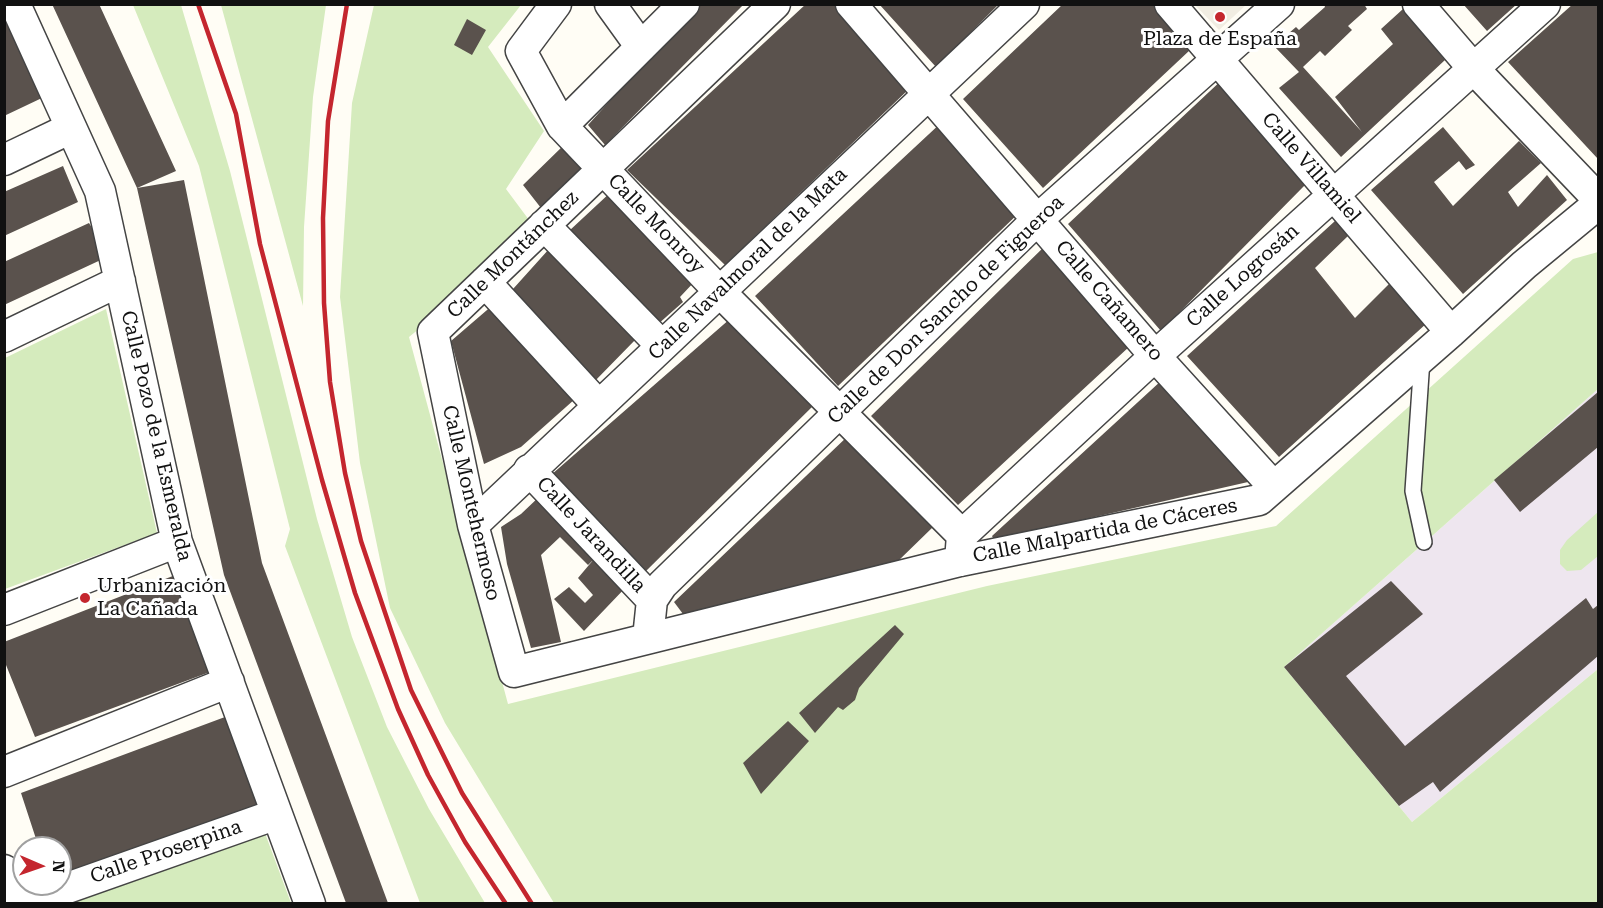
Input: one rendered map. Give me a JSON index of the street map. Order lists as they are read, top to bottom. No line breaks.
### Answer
{"streets":{"street":["Calle Villamiel","Calle Monroy","Calle Montánchez","Calle Navalmoral de la Mata","Calle Logrosán","Calle Cañamero","Calle de Don Sancho de Figueroa","Calle Pozo de la Esmeralda","Calle Montehermoso","Calle Malpartida de Cáceres","Calle Jarandilla","Calle Proserpina"]},"crossings":[["Calle Villamiel","Calle Logrosán"],["Calle Villamiel","Calle de Don Sancho de Figueroa"],["Calle Villamiel","Calle Malpartida de Cáceres"],["Calle Monroy","Calle Montánchez"],["Calle Monroy","Calle Navalmoral de la Mata"],["Calle Monroy","Calle Logrosán"],["Calle Monroy","Calle de Don Sancho de Figueroa"],["Calle Monroy","Calle Malpartida de Cáceres"],["Calle Montánchez","Calle Montehermoso"],["Calle Navalmoral de la Mata","Calle Cañamero"],["Calle Navalmoral de la Mata","Calle Montehermoso"],["Calle Navalmoral de la Mata","Calle Jarandilla"],["Calle Logrosán","Calle Cañamero"],["Calle Logrosán","Calle Malpartida de Cáceres"],["Calle Cañamero","Calle de Don Sancho de Figueroa"],["Calle Cañamero","Calle Malpartida de Cáceres"],["Calle de Don Sancho de Figueroa","Calle Jarandilla"],["Calle Pozo de la Esmeralda","Calle Proserpina"],["Calle Montehermoso","Calle Malpartida de Cáceres"]],"places":["Plaza de España","Urbanización La Cañada"],"north":"right"}
